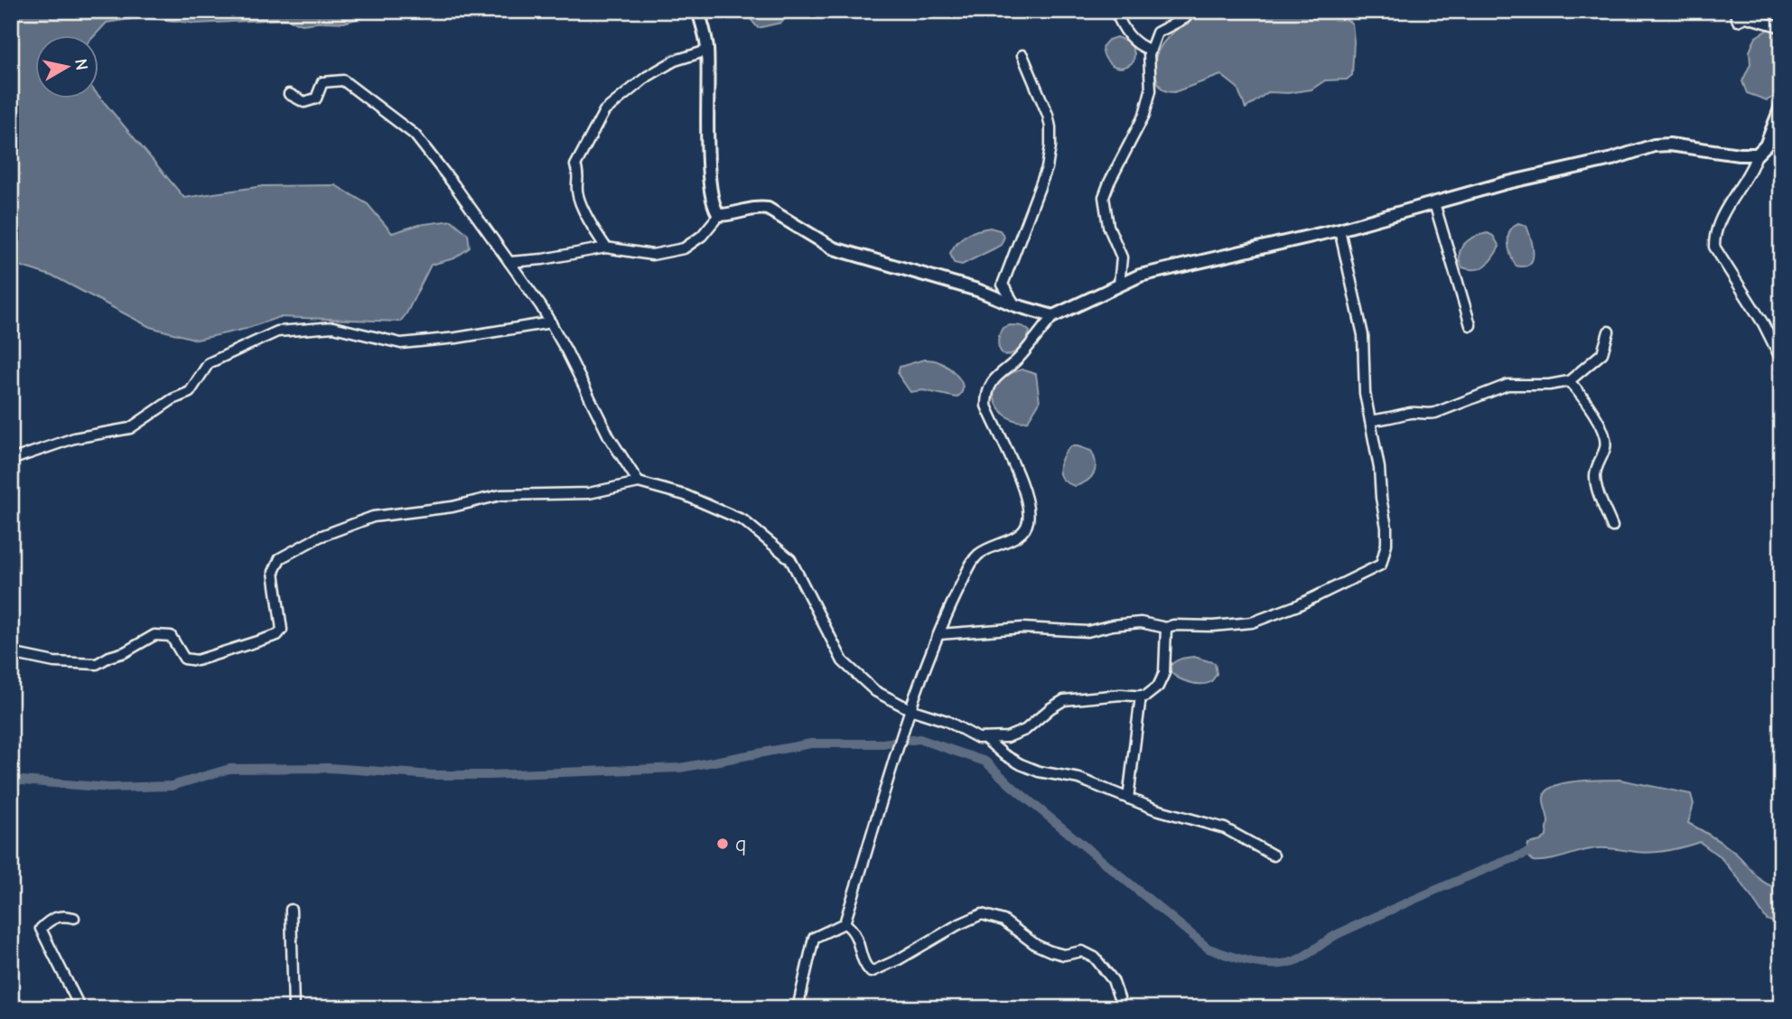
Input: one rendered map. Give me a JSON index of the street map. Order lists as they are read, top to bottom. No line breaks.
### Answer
{"places":["q"],"north":"right"}
